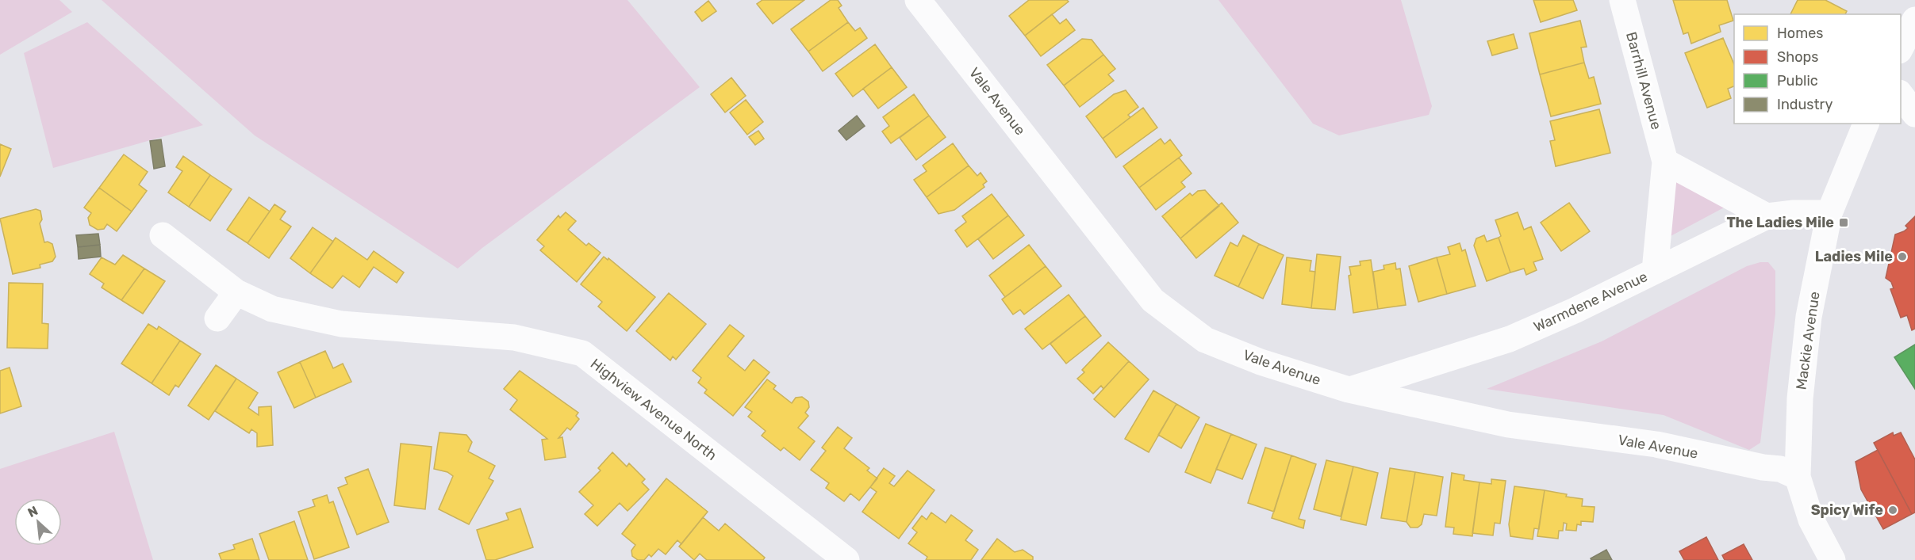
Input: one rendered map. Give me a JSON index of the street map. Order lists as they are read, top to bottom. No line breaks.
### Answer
{"streets":{"street":["Barrhill Avenue","Vale Avenue","Warmdene Avenue","Mackie Avenue","Highview Avenue North"]},"crossings":[["Barrhill Avenue","Warmdene Avenue"],["Vale Avenue","Warmdene Avenue"],["Vale Avenue","Mackie Avenue"],["Warmdene Avenue","Mackie Avenue"]],"places":{"transit":["The Ladies Mile"],"other":["Ladies Mile","Spicy Wife"]},"legend":["Homes","Shops","Public","Industry"],"north":"top left"}
